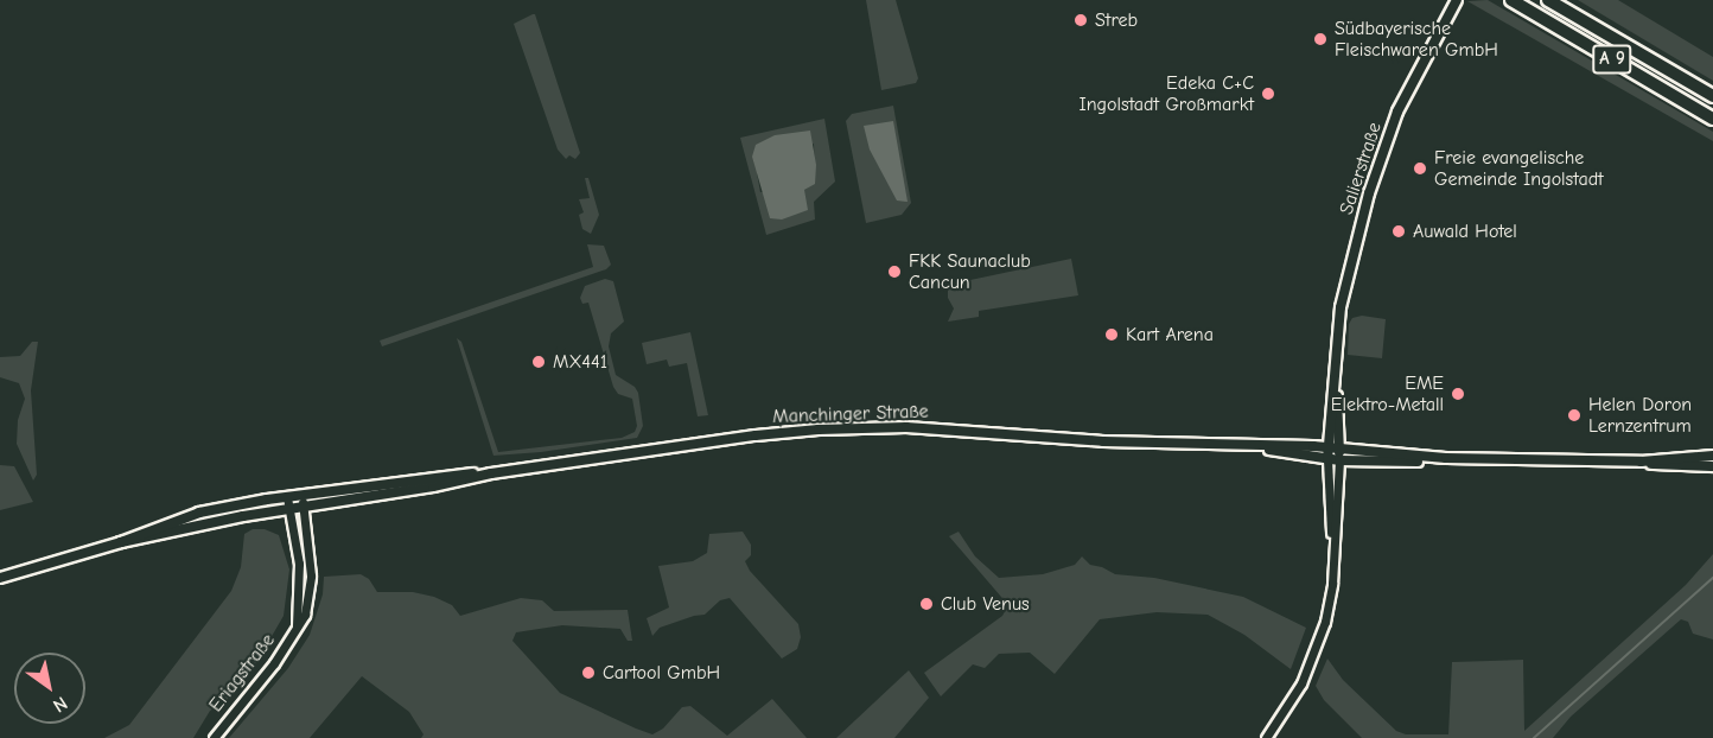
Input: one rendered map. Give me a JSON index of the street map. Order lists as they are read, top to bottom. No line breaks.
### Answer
{"streets":{"highway":["A 9"],"main road":["Salierstraße","Manchinger Straße"],"street":["Eriagstraße"]},"crossings":[["Salierstraße","Manchinger Straße"],["Manchinger Straße","Eriagstraße"]],"places":["Streb","Südbayerische Fleischwaren GmbH","Edeka C+C Ingolstadt Großmarkt","Freie evangelische Gemeinde Ingolstadt","Auwald Hotel","FKK Saunaclub Cancun","Kart Arena","MX441","EME Elektro-Metall","Helen Doron Lernzentrum","Club Venus","Cartool GmbH"],"north":"bottom right"}
